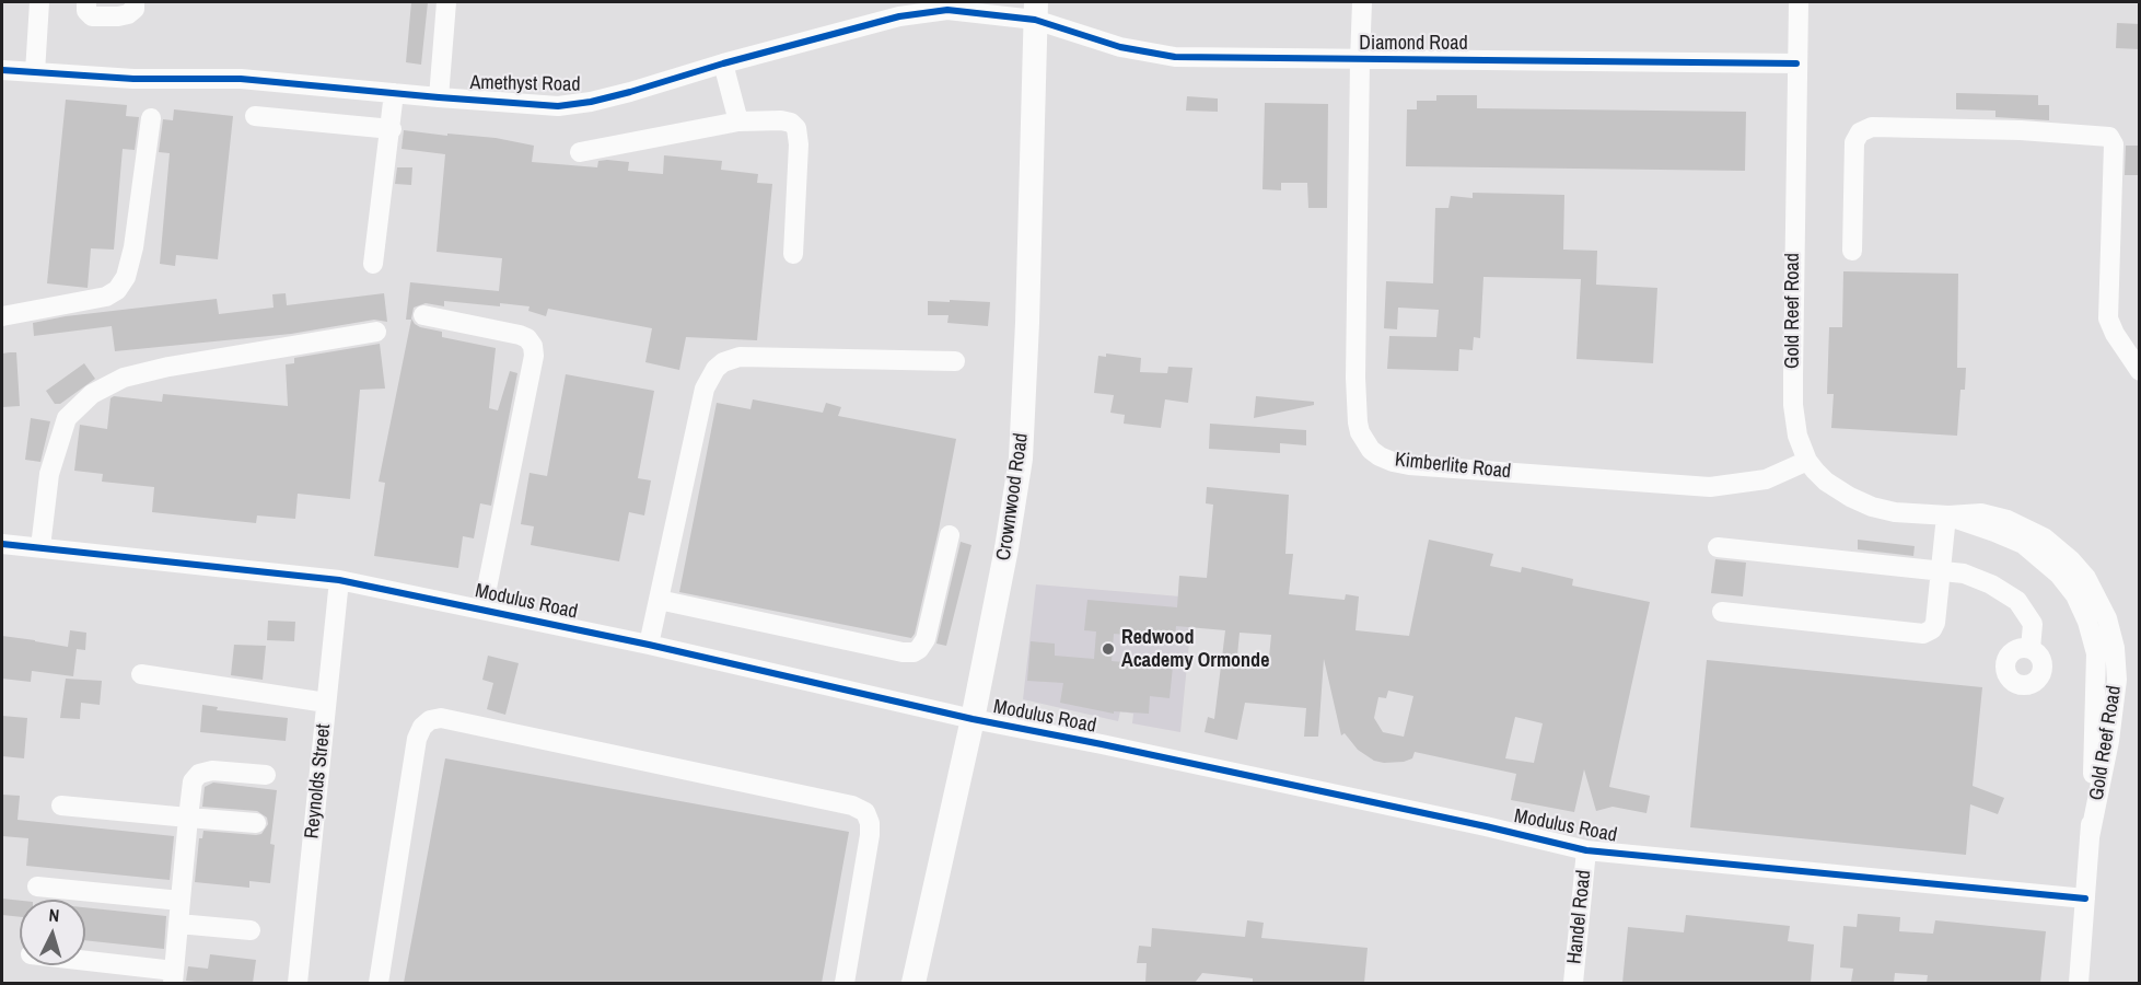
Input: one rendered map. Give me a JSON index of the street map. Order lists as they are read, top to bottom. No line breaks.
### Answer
{"streets":{"main road":["Crownwood Road"],"street":["Diamond Road","Amethyst Road","Gold Reef Road","Kimberlite Road","Modulus Road","Reynolds Street","Handel Road"]},"crossings":[["Diamond Road","Amethyst Road"],["Diamond Road","Gold Reef Road"],["Diamond Road","Kimberlite Road"],["Diamond Road","Crownwood Road"],["Amethyst Road","Crownwood Road"],["Gold Reef Road","Kimberlite Road"],["Gold Reef Road","Modulus Road"],["Crownwood Road","Modulus Road"],["Modulus Road","Reynolds Street"],["Modulus Road","Handel Road"]],"places":["Redwood Academy Ormonde"],"north":"top"}
